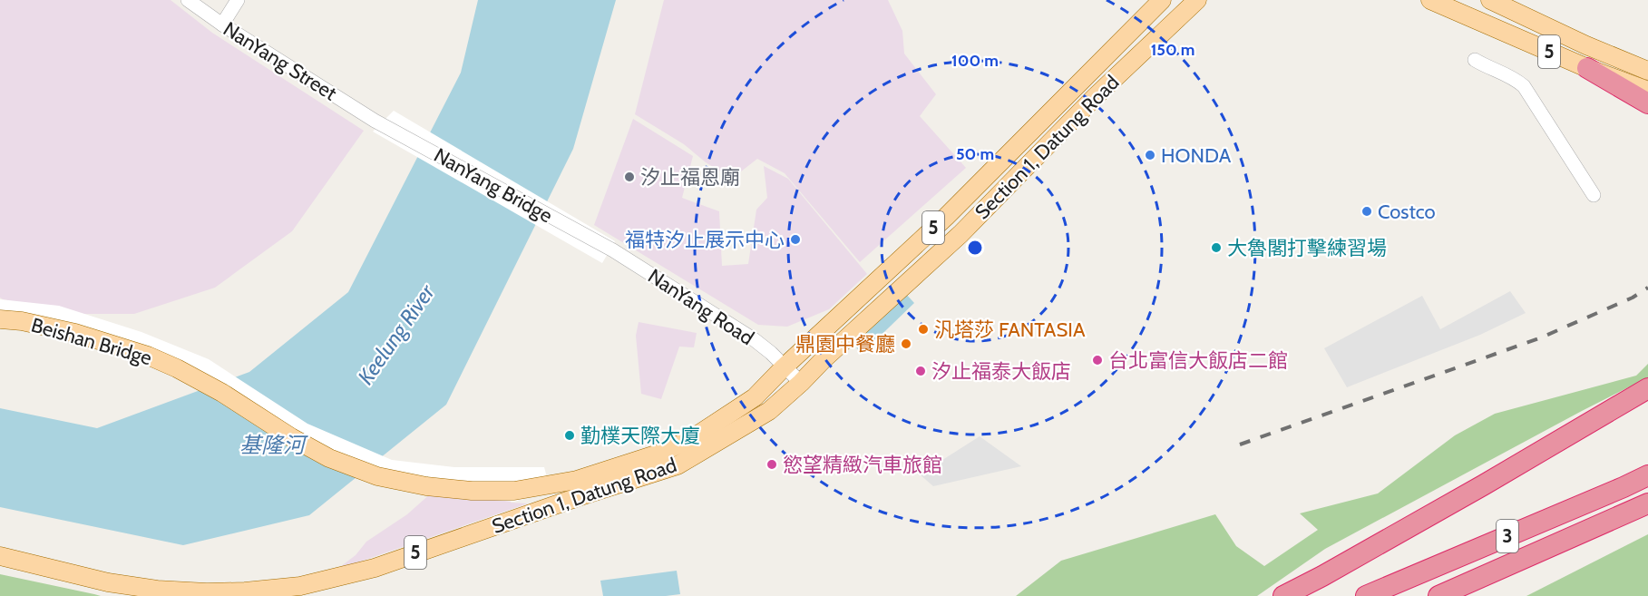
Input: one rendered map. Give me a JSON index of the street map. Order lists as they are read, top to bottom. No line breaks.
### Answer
{"streets":{"highway":["3"],"main road":["5","Section 1, Datung Road","Beishan Bridge"],"street":["NanYang Street","NanYang Bridge","NanYang Road"]},"crossings":[["NanYang Street","NanYang Bridge"],["Section 1, Datung Road","NanYang Road"],["Section 1, Datung Road","Beishan Bridge"],["NanYang Bridge","NanYang Road"]],"water":["Keelung River","基隆河"],"places":["HONDA","汐止福恩廟","Costco","福特汐止展示中心","大魯閣打擊練習場","汎塔莎 FANTASIA","鼎園中餐廳","台北富信大飯店二館","汐止福泰大飯店","勤樸天際大廈","慾望精緻汽車旅館"],"rings":["150 m","100 m","50 m"]}
